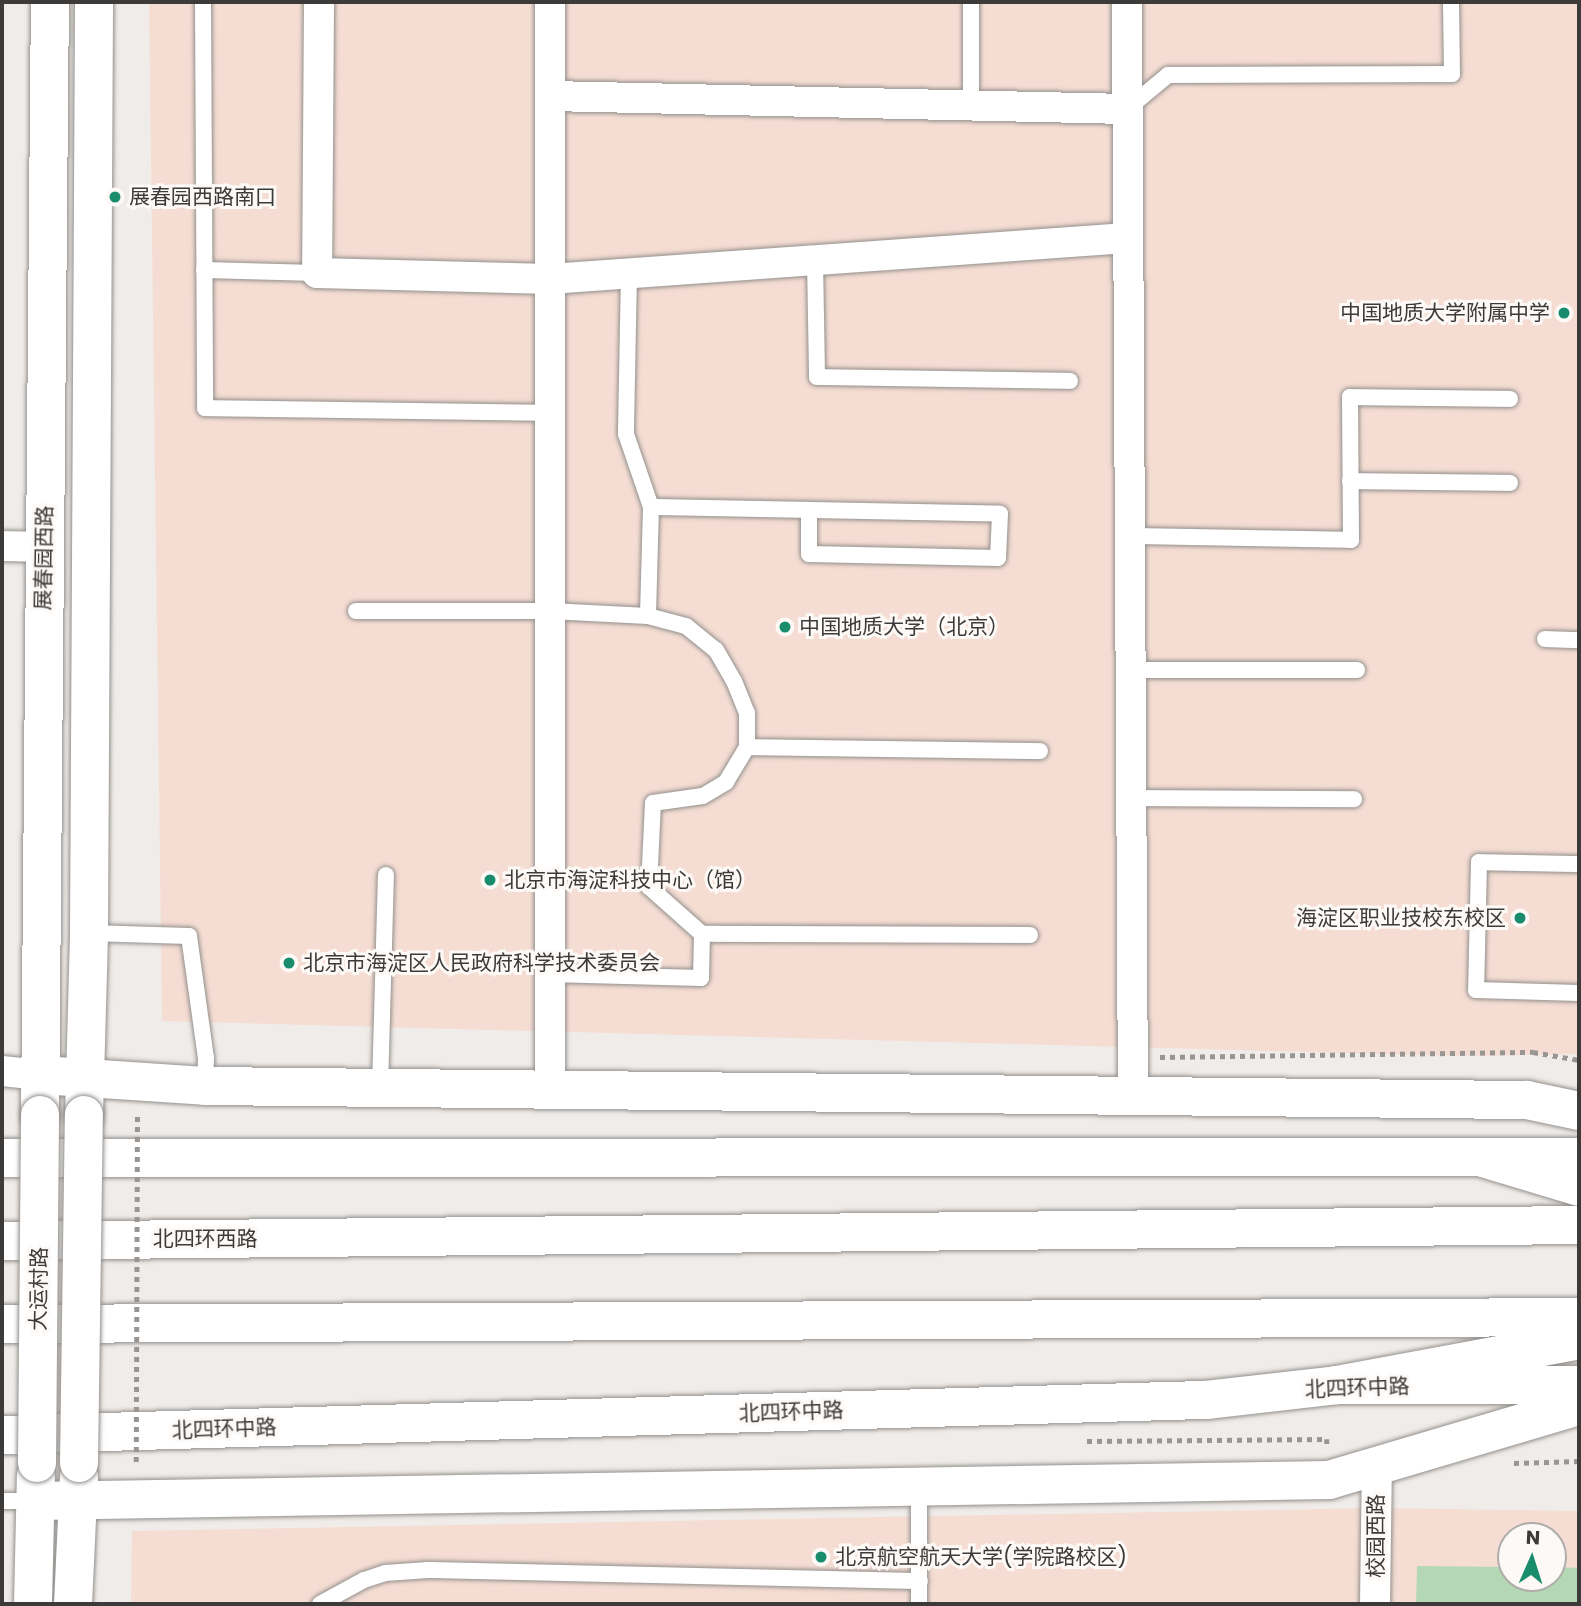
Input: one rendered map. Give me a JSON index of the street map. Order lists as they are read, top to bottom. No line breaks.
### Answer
{"streets":{"main road":["展春园西路","北四环西路","大运村路","北四环中路"],"street":["校园西路"]},"crossings":[["展春园西路","大运村路"]],"places":["展春园西路南口","中国地质大学附属中学","中国地质大学（北京）","北京市海淀科技中心（馆）","海淀区职业技校东校区","北京市海淀区人民政府科学技术委员会","北京航空航天大学(学院路校区)"],"north":"top"}
